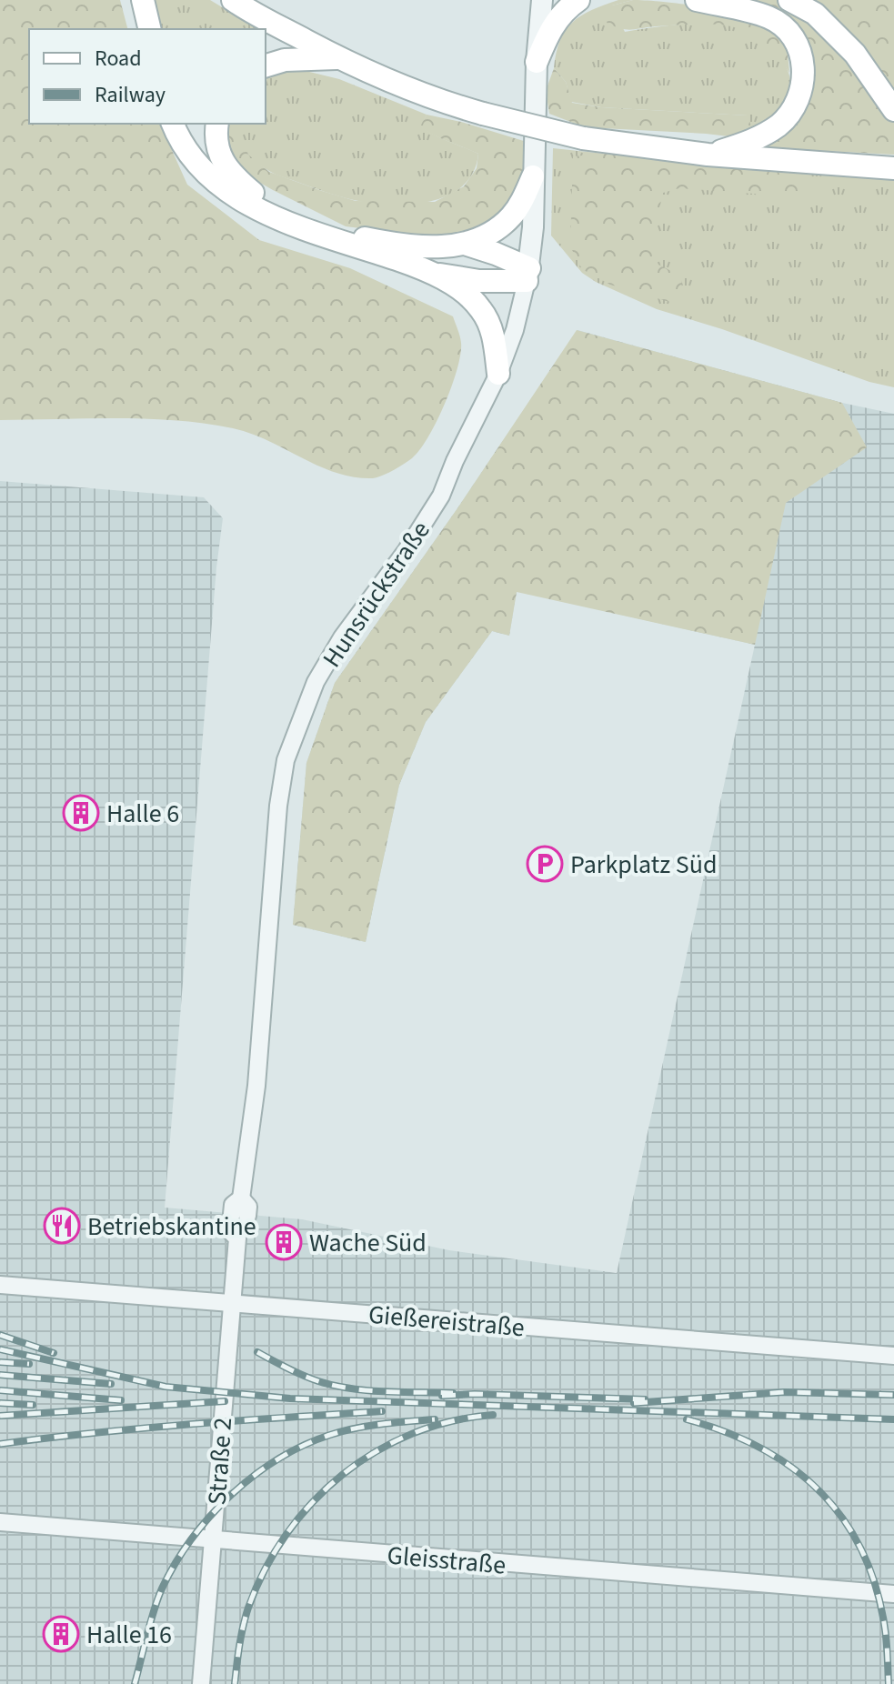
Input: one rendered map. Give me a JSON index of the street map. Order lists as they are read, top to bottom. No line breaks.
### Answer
{"streets":{"street":["Hunsrückstraße","Gießereistraße","Straße 2","Gleisstraße"]},"crossings":[["Hunsrückstraße","Straße 2"],["Gießereistraße","Straße 2"],["Straße 2","Gleisstraße"]],"places":{"building":["Halle 6","Wache Süd","Halle 16"],"parking":["Parkplatz Süd"],"restaurant":["Betriebskantine"]},"legend":["Road","Railway"]}
